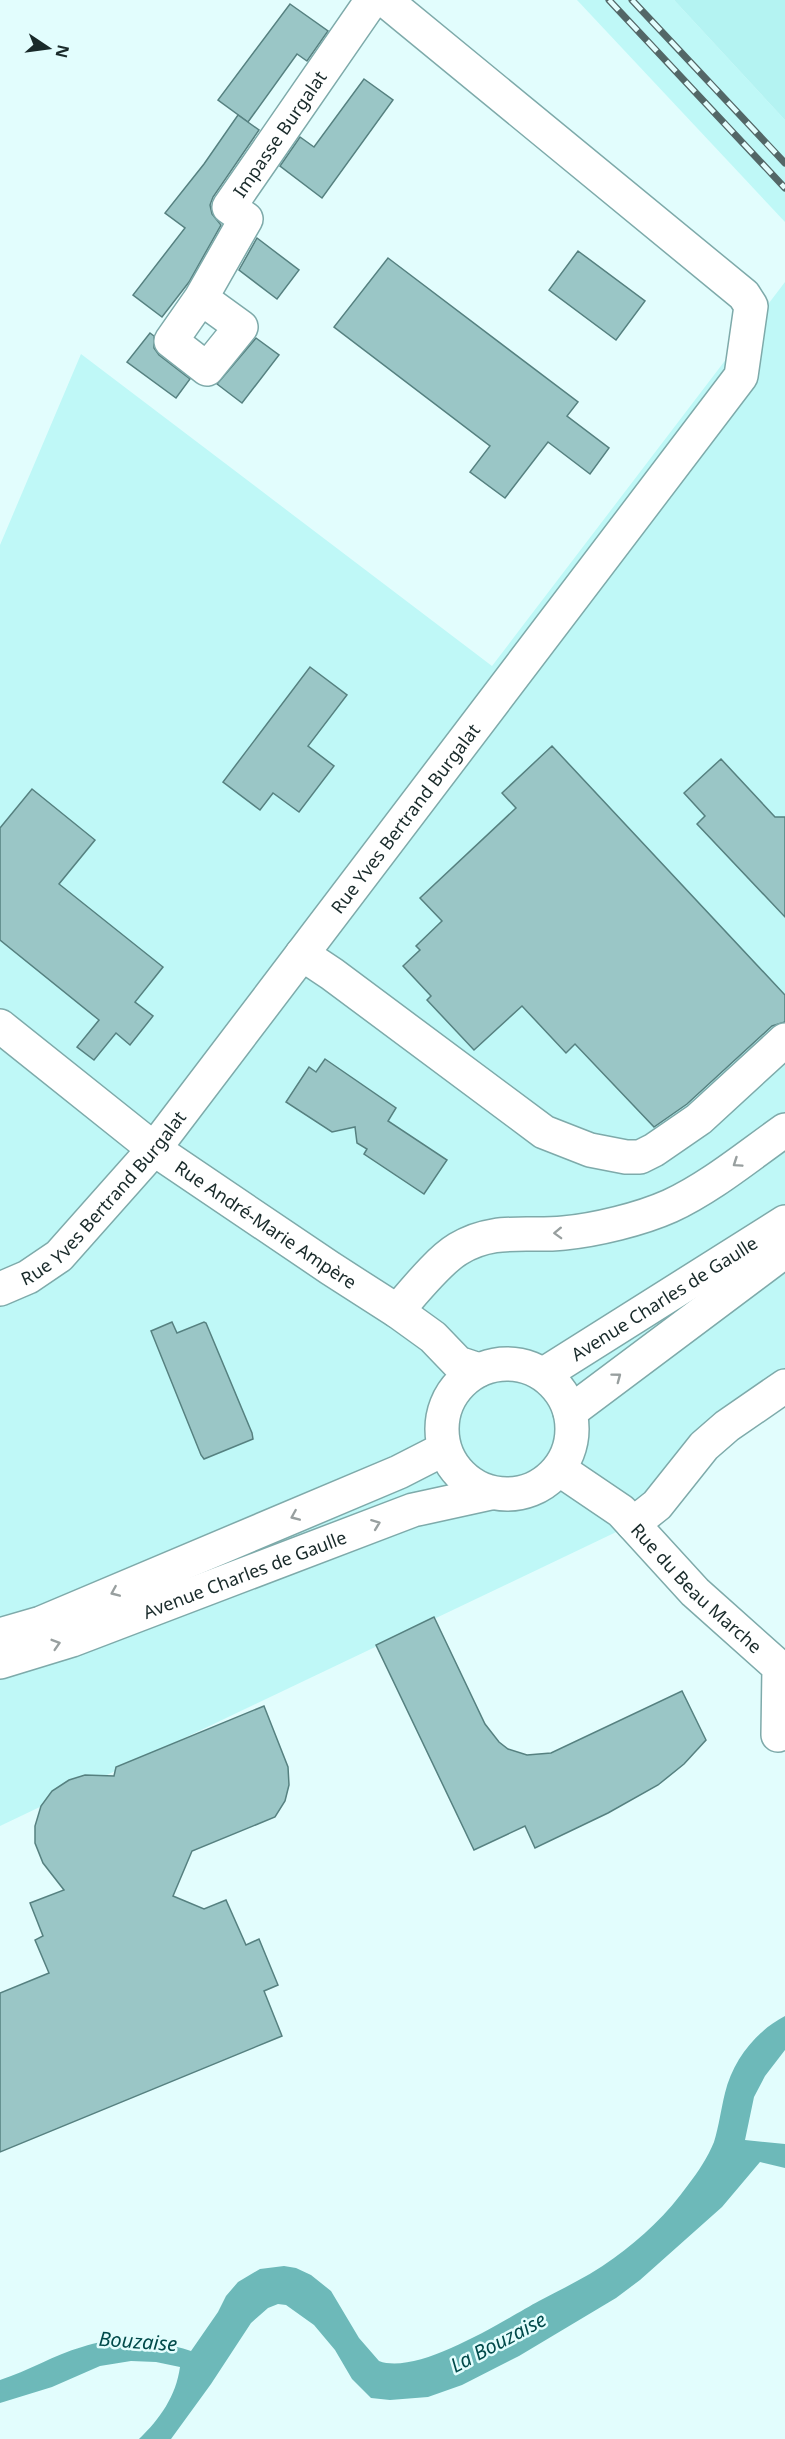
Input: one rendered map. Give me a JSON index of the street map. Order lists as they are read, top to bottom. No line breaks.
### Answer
{"streets":{"street":["Impasse Burgalat","Rue Yves Bertrand Burgalat","Rue André-Marie Ampère","Avenue Charles de Gaulle","Rue du Beau Marche"]},"crossings":[["Rue Yves Bertrand Burgalat","Rue André-Marie Ampère"],["Rue André-Marie Ampère","Avenue Charles de Gaulle"],["Rue André-Marie Ampère","Rue du Beau Marche"],["Avenue Charles de Gaulle","Rue du Beau Marche"]],"water":["Bouzaise","La Bouzaise"],"north":"right"}
